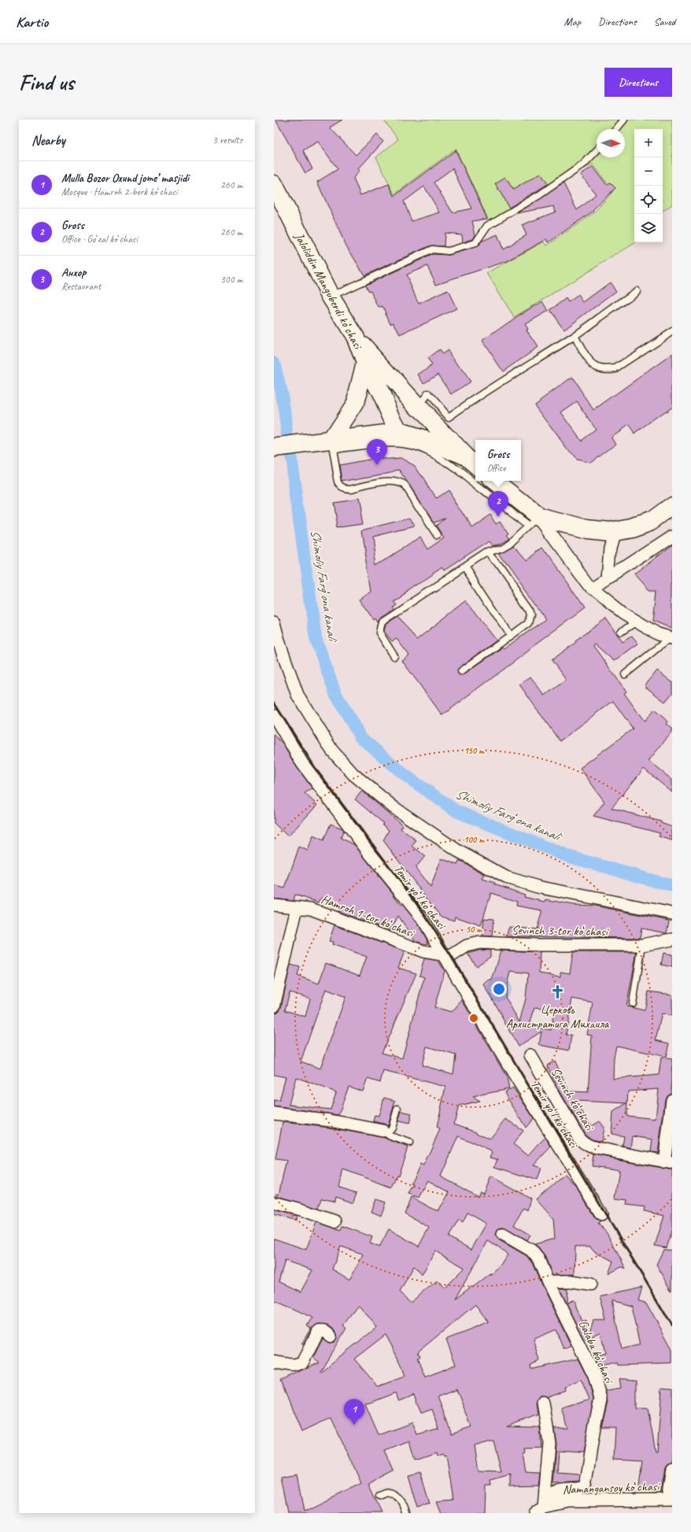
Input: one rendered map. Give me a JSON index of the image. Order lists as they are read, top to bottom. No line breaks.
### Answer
{"streets":{"main road":["Jaloliddin Manguberdi koʻchasi"],"street":["Temir yoʻl koʻchasi","Hamroh 1-tor koʻchasi","Sevinch 3-tor koʻchasi","Sevinch koʻchasi","Galaba koʻchasi","Namangansoy koʻchasi"]},"crossings":[["Temir yoʻl koʻchasi","Hamroh 1-tor koʻchasi"],["Temir yoʻl koʻchasi","Sevinch 3-tor koʻchasi"],["Hamroh 1-tor koʻchasi","Sevinch 3-tor koʻchasi"],["Galaba koʻchasi","Namangansoy koʻchasi"]],"water":["Shimoliy Fargʻona kanali"],"places":{"church":["Церковь Архистратига Михаила"]},"north":"right","page":{"header":"Kartio","nav":["Map","Directions","Saved"],"buttons":"Directions","title":"Find us","heading":["Nearby","3 results"],"map_buttons":["+","−"],"list":[{"mark":"1","name":"Mulla Bozor Oxund jome’ masjidi","note":"Mosque · Hamroh 2-berk koʻchasi","value":"260 m"},{"mark":"2","name":"Gross","note":"Office · Goʻzal koʻchasi","value":"260 m"},{"mark":"3","name":"Анхор","note":"Restaurant","value":"300 m"}],"pins":["3","2","1"],"popup":["Gross","Office"]},"rings":["150 m","100 m","50 m"]}
